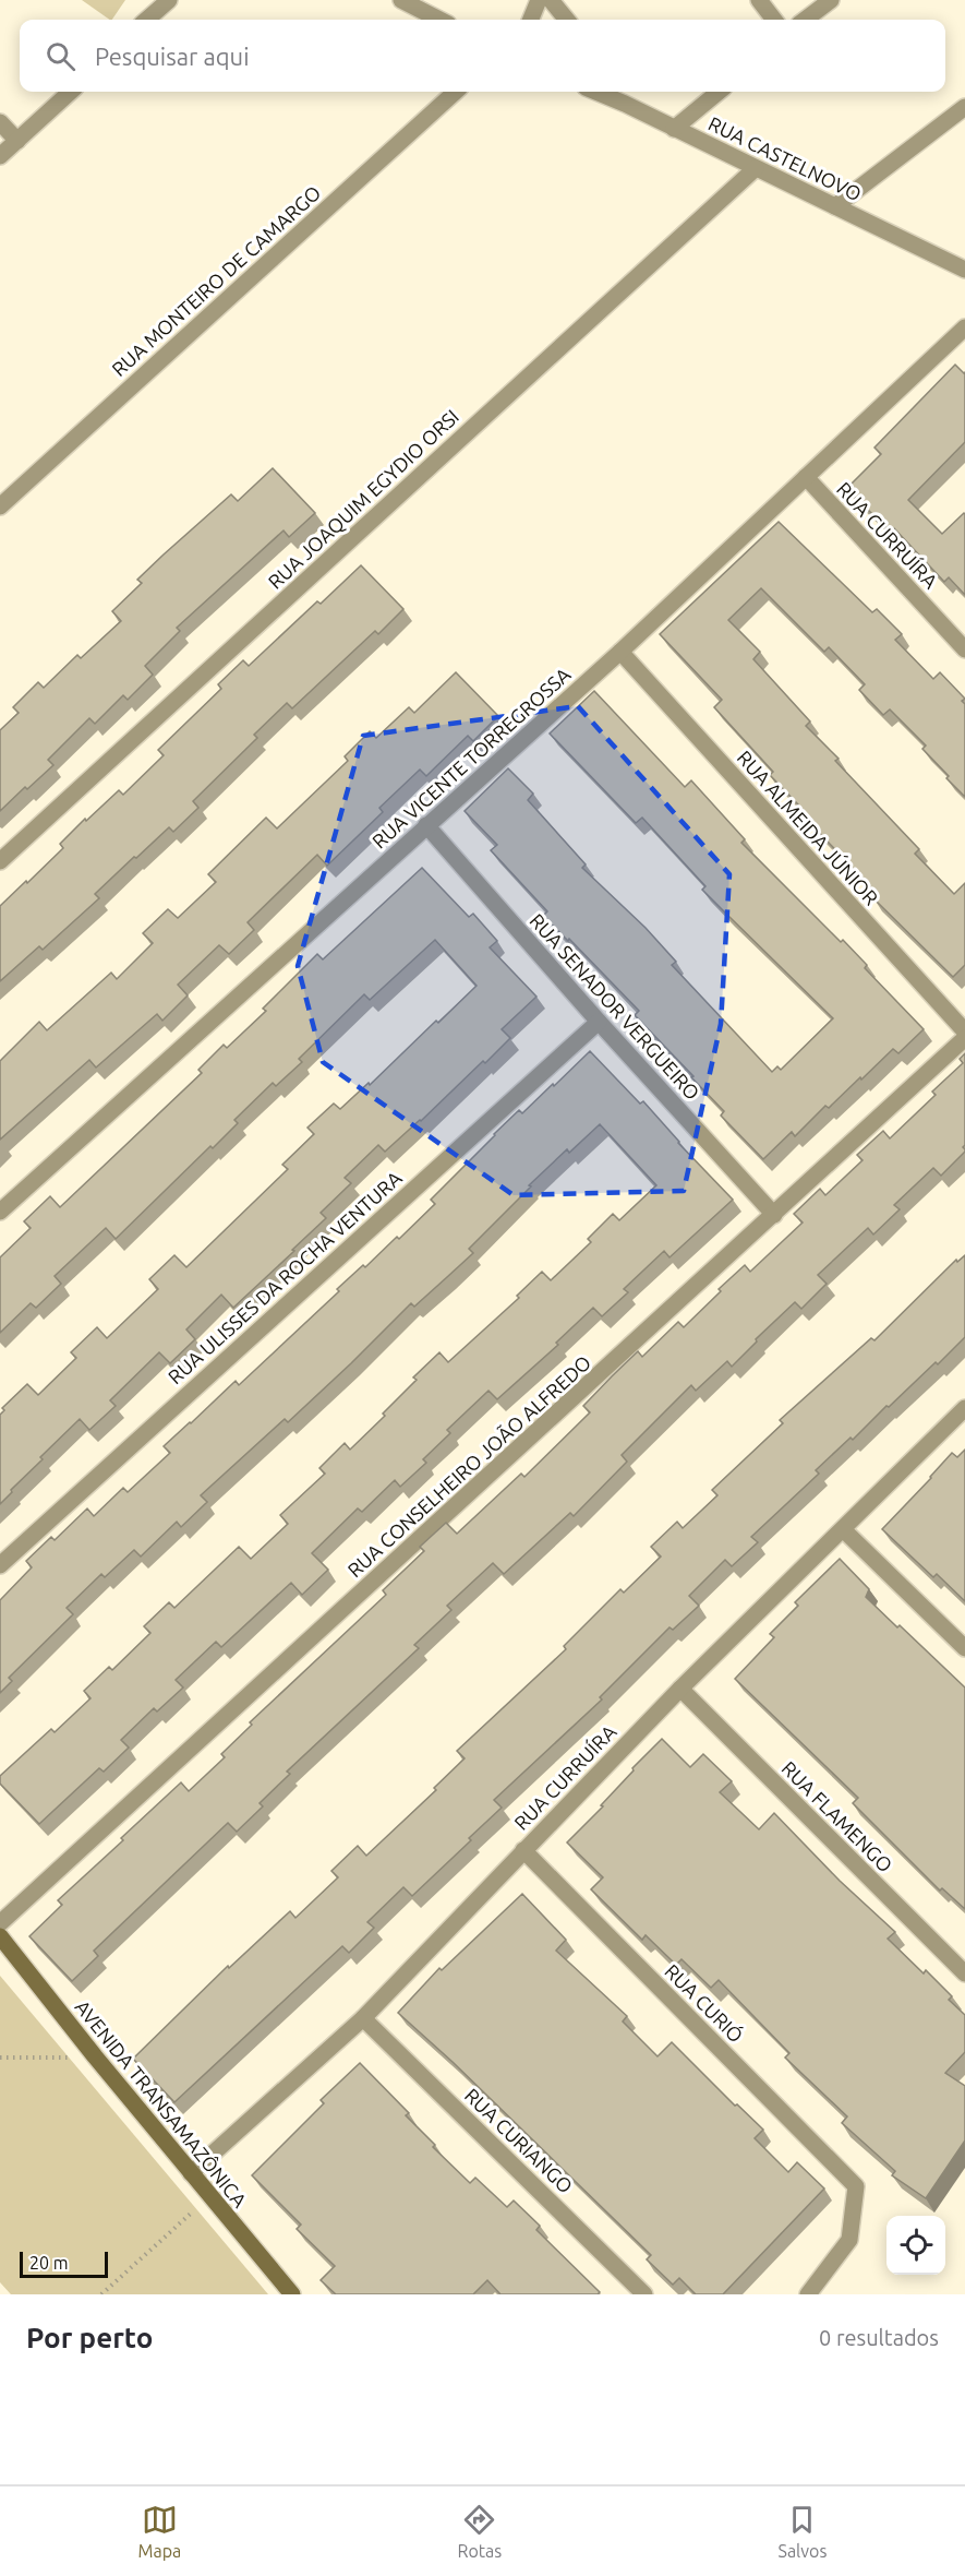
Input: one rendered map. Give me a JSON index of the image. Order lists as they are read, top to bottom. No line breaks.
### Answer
{"streets":{"street":["RUA CASTELNOVO","RUA MONTEIRO DE CAMARGO","RUA JOAQUIM EGYDIO ORSI","RUA CURRUÍRA","RUA VICENTE TORREGROSSA","RUA ALMEIDA JÚNIOR","RUA SENADOR VERGUEIRO","RUA ULISSES DA ROCHA VENTURA","RUA CONSELHEIRO JOÃO ALFREDO","RUA FLAMENGO","RUA CURIÓ","AVENIDA TRANSAMAZÔNICA","RUA CURIANGO"]},"crossings":[["RUA CASTELNOVO","RUA JOAQUIM EGYDIO ORSI"],["RUA CURRUÍRA","RUA VICENTE TORREGROSSA"],["RUA CURRUÍRA","RUA FLAMENGO"],["RUA CURRUÍRA","RUA CURIÓ"],["RUA CURRUÍRA","AVENIDA TRANSAMAZÔNICA"],["RUA CURRUÍRA","RUA CURIANGO"],["RUA VICENTE TORREGROSSA","RUA ALMEIDA JÚNIOR"],["RUA VICENTE TORREGROSSA","RUA SENADOR VERGUEIRO"],["RUA SENADOR VERGUEIRO","RUA ULISSES DA ROCHA VENTURA"],["RUA SENADOR VERGUEIRO","RUA CONSELHEIRO JOÃO ALFREDO"]],"scale_bar":"20 m","page":{"search":"Pesquisar aqui","scale":"20 m","heading":["Por perto","0 resultados"],"nav":["Mapa","Rotas","Salvos"]}}
